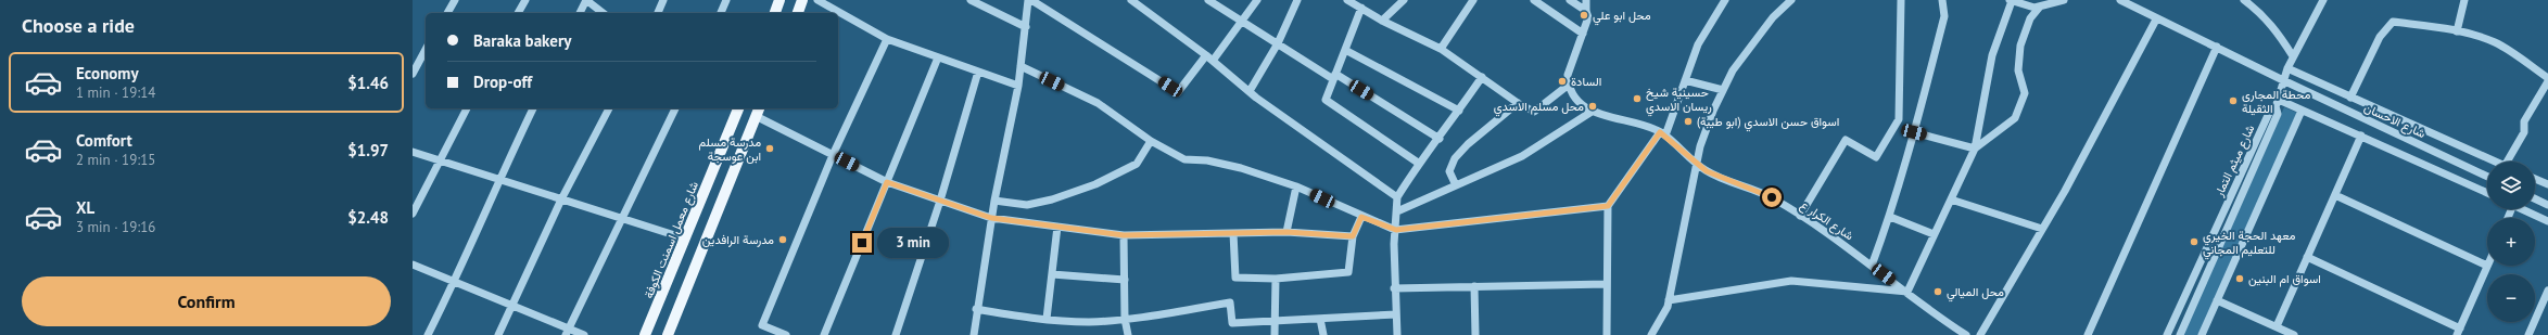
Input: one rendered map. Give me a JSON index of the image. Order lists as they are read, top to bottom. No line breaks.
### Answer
{"streets":{"main road":["شارع معمل اسمنت الكوفة"],"street":["شارع الاحسان","شارع ميثم التمار","شارع الكرار ع"]},"places":["محل ابو علي","السادة","حسينية شيخ ريسان الاسدي","محطة المجاري الثقيلة","محل مسلم الاسدي","اسواق حسن الاسدي (ابو طيبة)","مدرسة مسلم ابن عوسجة","مدرسة الرافدين","معهد الحجة الخيري للتعليم المجاني","اسواق ام البنين","محل الميالي"],"page":{"heading":"Choose a ride","banner":["Baraka bakery","Drop-off"],"list":[{"name":"Economy","note":"1 min · 19:14","value":"$1.46"},{"name":"Comfort","note":"2 min · 19:15","value":"$1.97"},{"name":"XL","note":"3 min · 19:16","value":"$2.48"}],"map_buttons":["+","−"],"bubble":"3 min","buttons":"Confirm"}}
